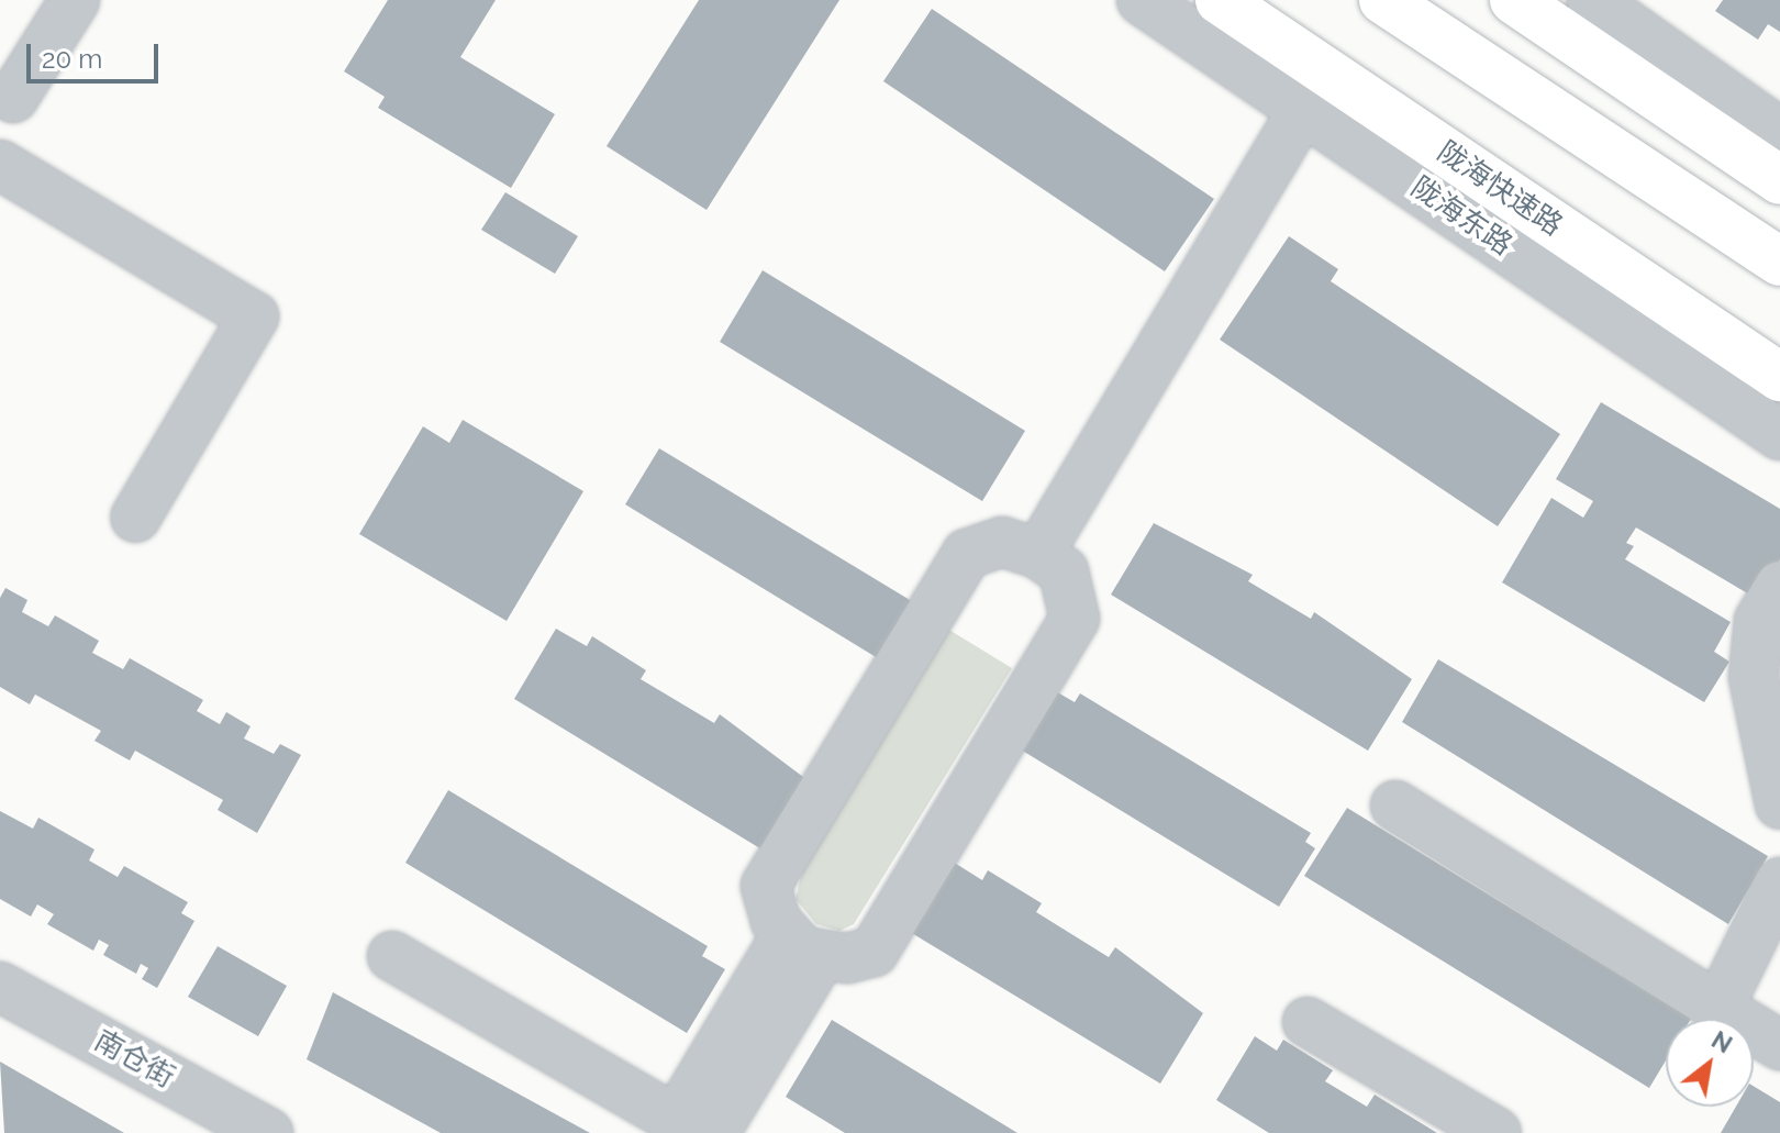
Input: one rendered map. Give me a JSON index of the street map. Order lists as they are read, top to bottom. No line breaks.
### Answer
{"streets":{"highway":["陇海快速路"],"street":["陇海东路","南仓街"]},"scale_bar":"20 m","north":"top right"}
